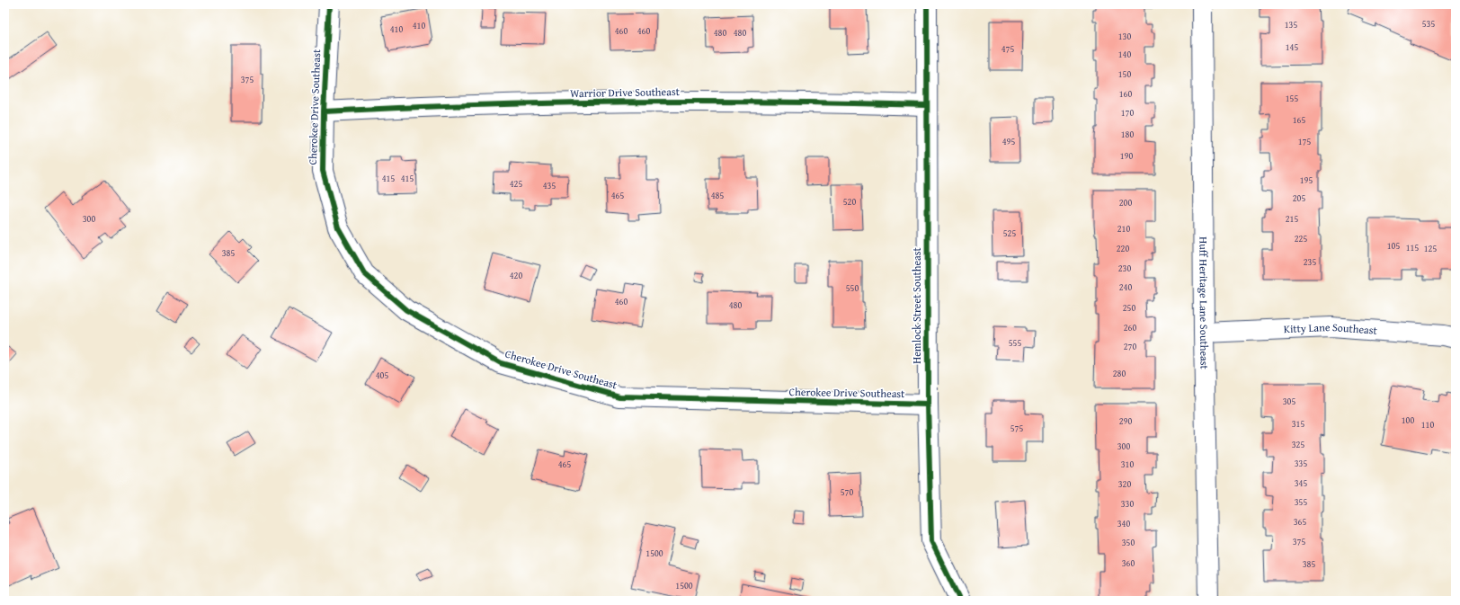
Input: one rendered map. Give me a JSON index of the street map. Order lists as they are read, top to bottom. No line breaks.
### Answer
{"streets":{"street":["Warrior Drive Southeast","Cherokee Drive Southeast","Huff Heritage Lane Southeast","Hemlock Street Southeast","Kitty Lane Southeast"]},"crossings":[["Warrior Drive Southeast","Cherokee Drive Southeast"],["Warrior Drive Southeast","Hemlock Street Southeast"],["Cherokee Drive Southeast","Hemlock Street Southeast"],["Huff Heritage Lane Southeast","Kitty Lane Southeast"]],"house_numbers":["535","135","410","410","460","460","480","480","130","145","475","140","150","375","160","155","170","165","180","495","175","190","415","415","195","425","435","465","485","205","520","200","300","215","210","525","225","105","115","220","125","385","235","230","420","240","550","460","480","250","260","555","270","280","405","305","100","290","315","110","575","325","300","335","465","310","345","320","570","355","330","365","340","375","350","1500","360","385","1500"]}
